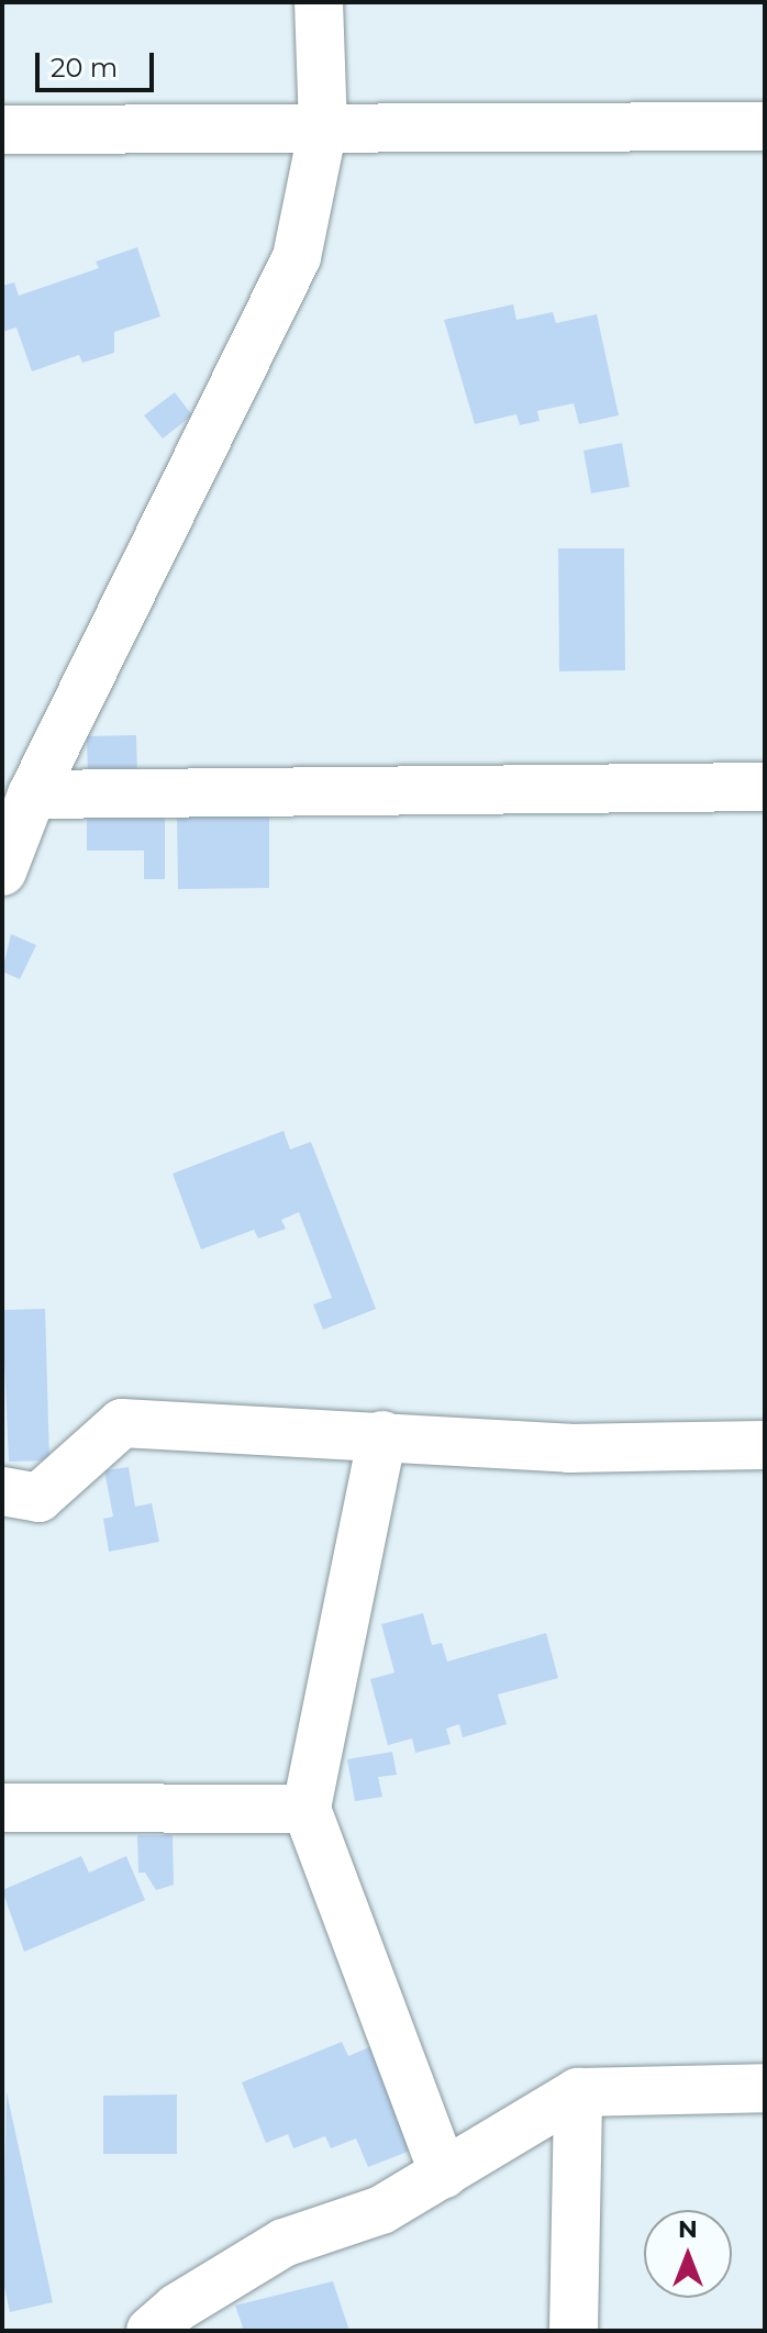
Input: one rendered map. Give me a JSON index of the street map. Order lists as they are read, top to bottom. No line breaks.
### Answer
{"scale_bar":"20 m","north":"top"}
